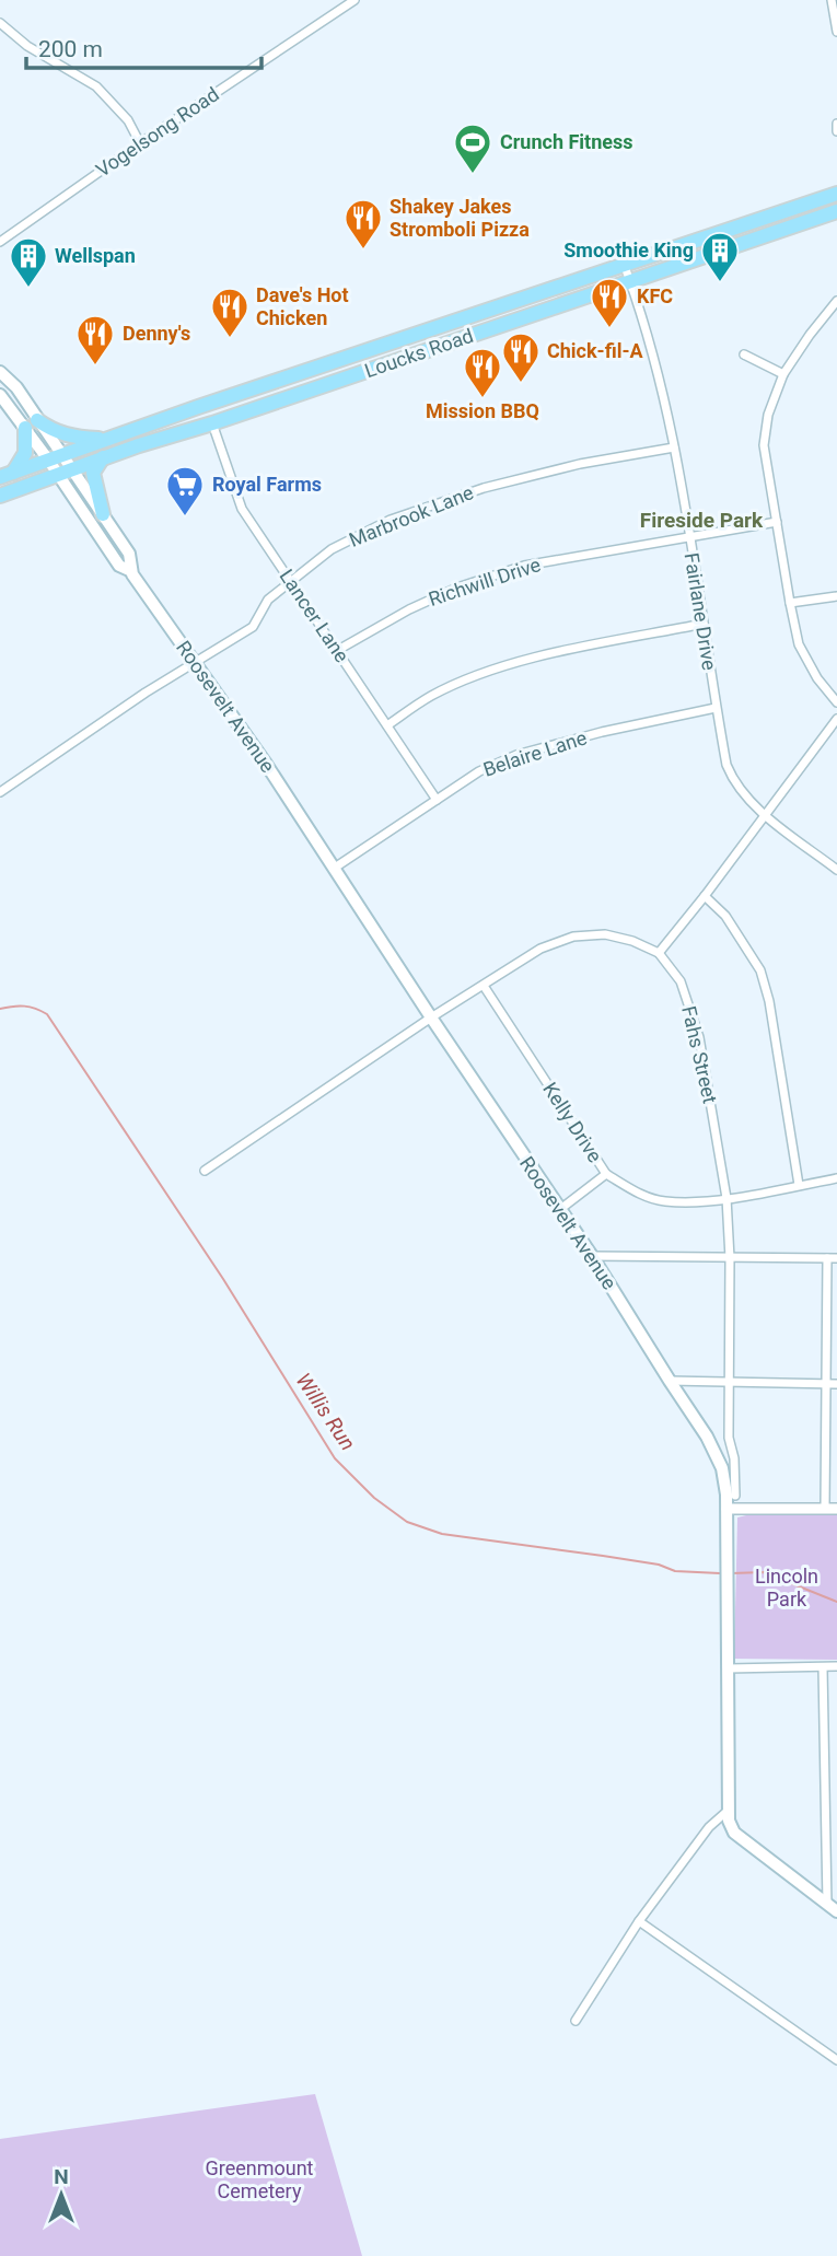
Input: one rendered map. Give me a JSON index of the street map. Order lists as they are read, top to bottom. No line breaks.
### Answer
{"streets":{"highway":["Loucks Road"],"main road":["Roosevelt Avenue"],"street":["Vogelsong Road","Marbrook Lane","Richwill Drive","Fairlane Drive","Lancer Lane","Belaire Lane","Fahs Street","Kelly Drive"]},"crossings":[["Loucks Road","Fairlane Drive"],["Loucks Road","Lancer Lane"],["Loucks Road","Roosevelt Avenue"],["Marbrook Lane","Fairlane Drive"],["Marbrook Lane","Lancer Lane"],["Marbrook Lane","Roosevelt Avenue"],["Richwill Drive","Fairlane Drive"],["Richwill Drive","Lancer Lane"],["Fairlane Drive","Belaire Lane"],["Lancer Lane","Belaire Lane"],["Roosevelt Avenue","Belaire Lane"],["Fahs Street","Kelly Drive"]],"districts":["Fireside Park"],"water":["Willis Run"],"parks":["Lincoln Park","Greenmount Cemetery"],"places":{"sports":["Crunch Fitness"],"restaurant":["Shakey Jakes Stromboli Pizza","KFC","Dave's Hot Chicken","Denny's","Chick-fil-A","Mission BBQ"],"building":["Smoothie King","Wellspan"],"supermarket":["Royal Farms"]},"scale_bar":"200 m","north":"top"}
